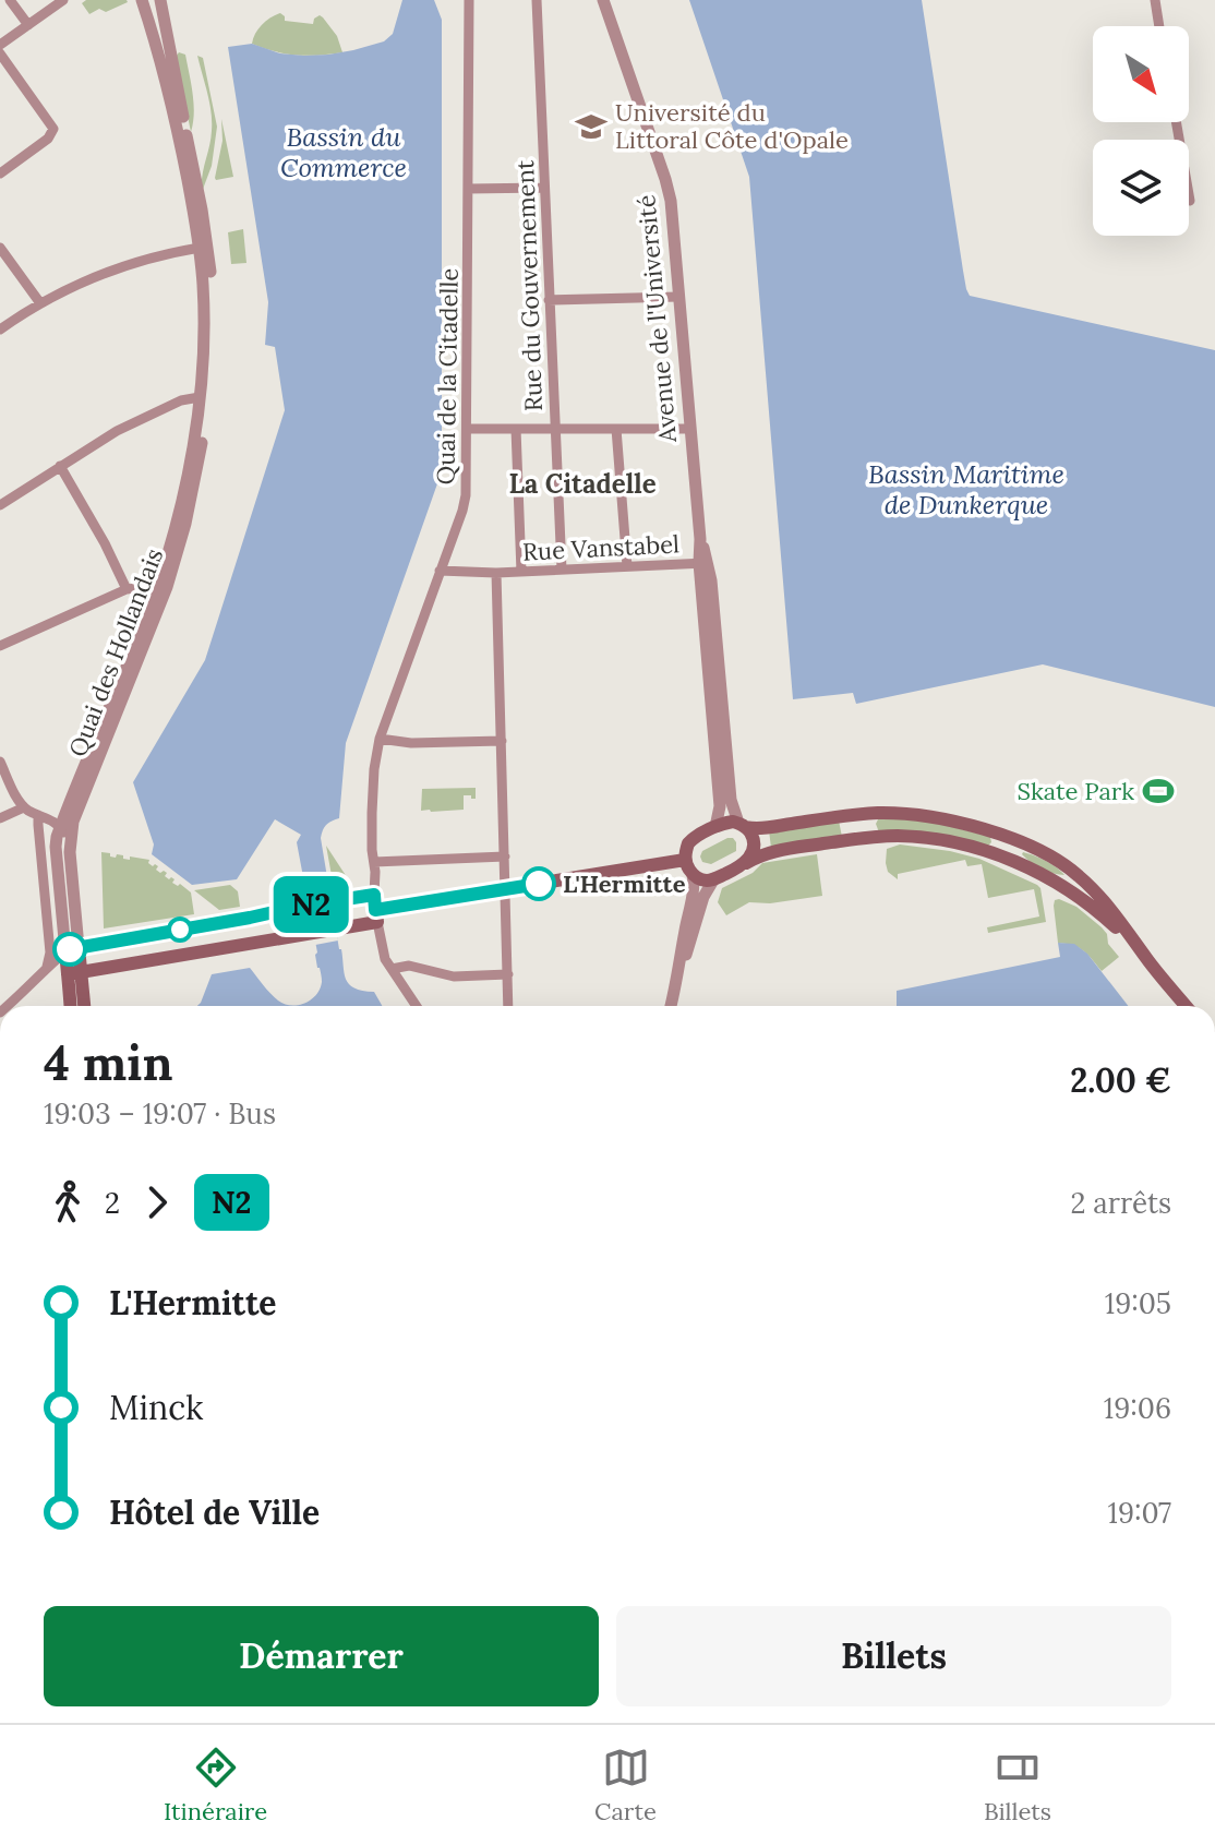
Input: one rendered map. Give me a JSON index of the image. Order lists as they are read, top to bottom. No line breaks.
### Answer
{"streets":{"street":["Rue du Gouvernement","Avenue de l'Université","Quai de la Citadelle","Rue Vanstabel","Quai des Hollandais"]},"crossings":[["Rue du Gouvernement","Rue Vanstabel"],["Avenue de l'Université","Rue Vanstabel"],["Quai de la Citadelle","Rue Vanstabel"]],"districts":["La Citadelle"],"water":["Bassin du Commerce","Bassin Maritime de Dunkerque"],"places":{"school or university":["Université du Littoral Côte d'Opale"],"sports":["Skate Park"],"other":["L'Hermitte"]},"lines":["bus line N2"],"north":"bottom right","page":{"on_map":"N2","heading":["4 min","19:03 – 19:07 · Bus","2.00 €"],"legs":["2","N2","2 arrêts"],"list":[{"name":"L'Hermitte","value":"19:05"},{"name":"Minck","value":"19:06"},{"name":"Hôtel de Ville","value":"19:07"}],"buttons":["Démarrer","Billets"],"tabs":["Itinéraire","Carte","Billets"]}}
